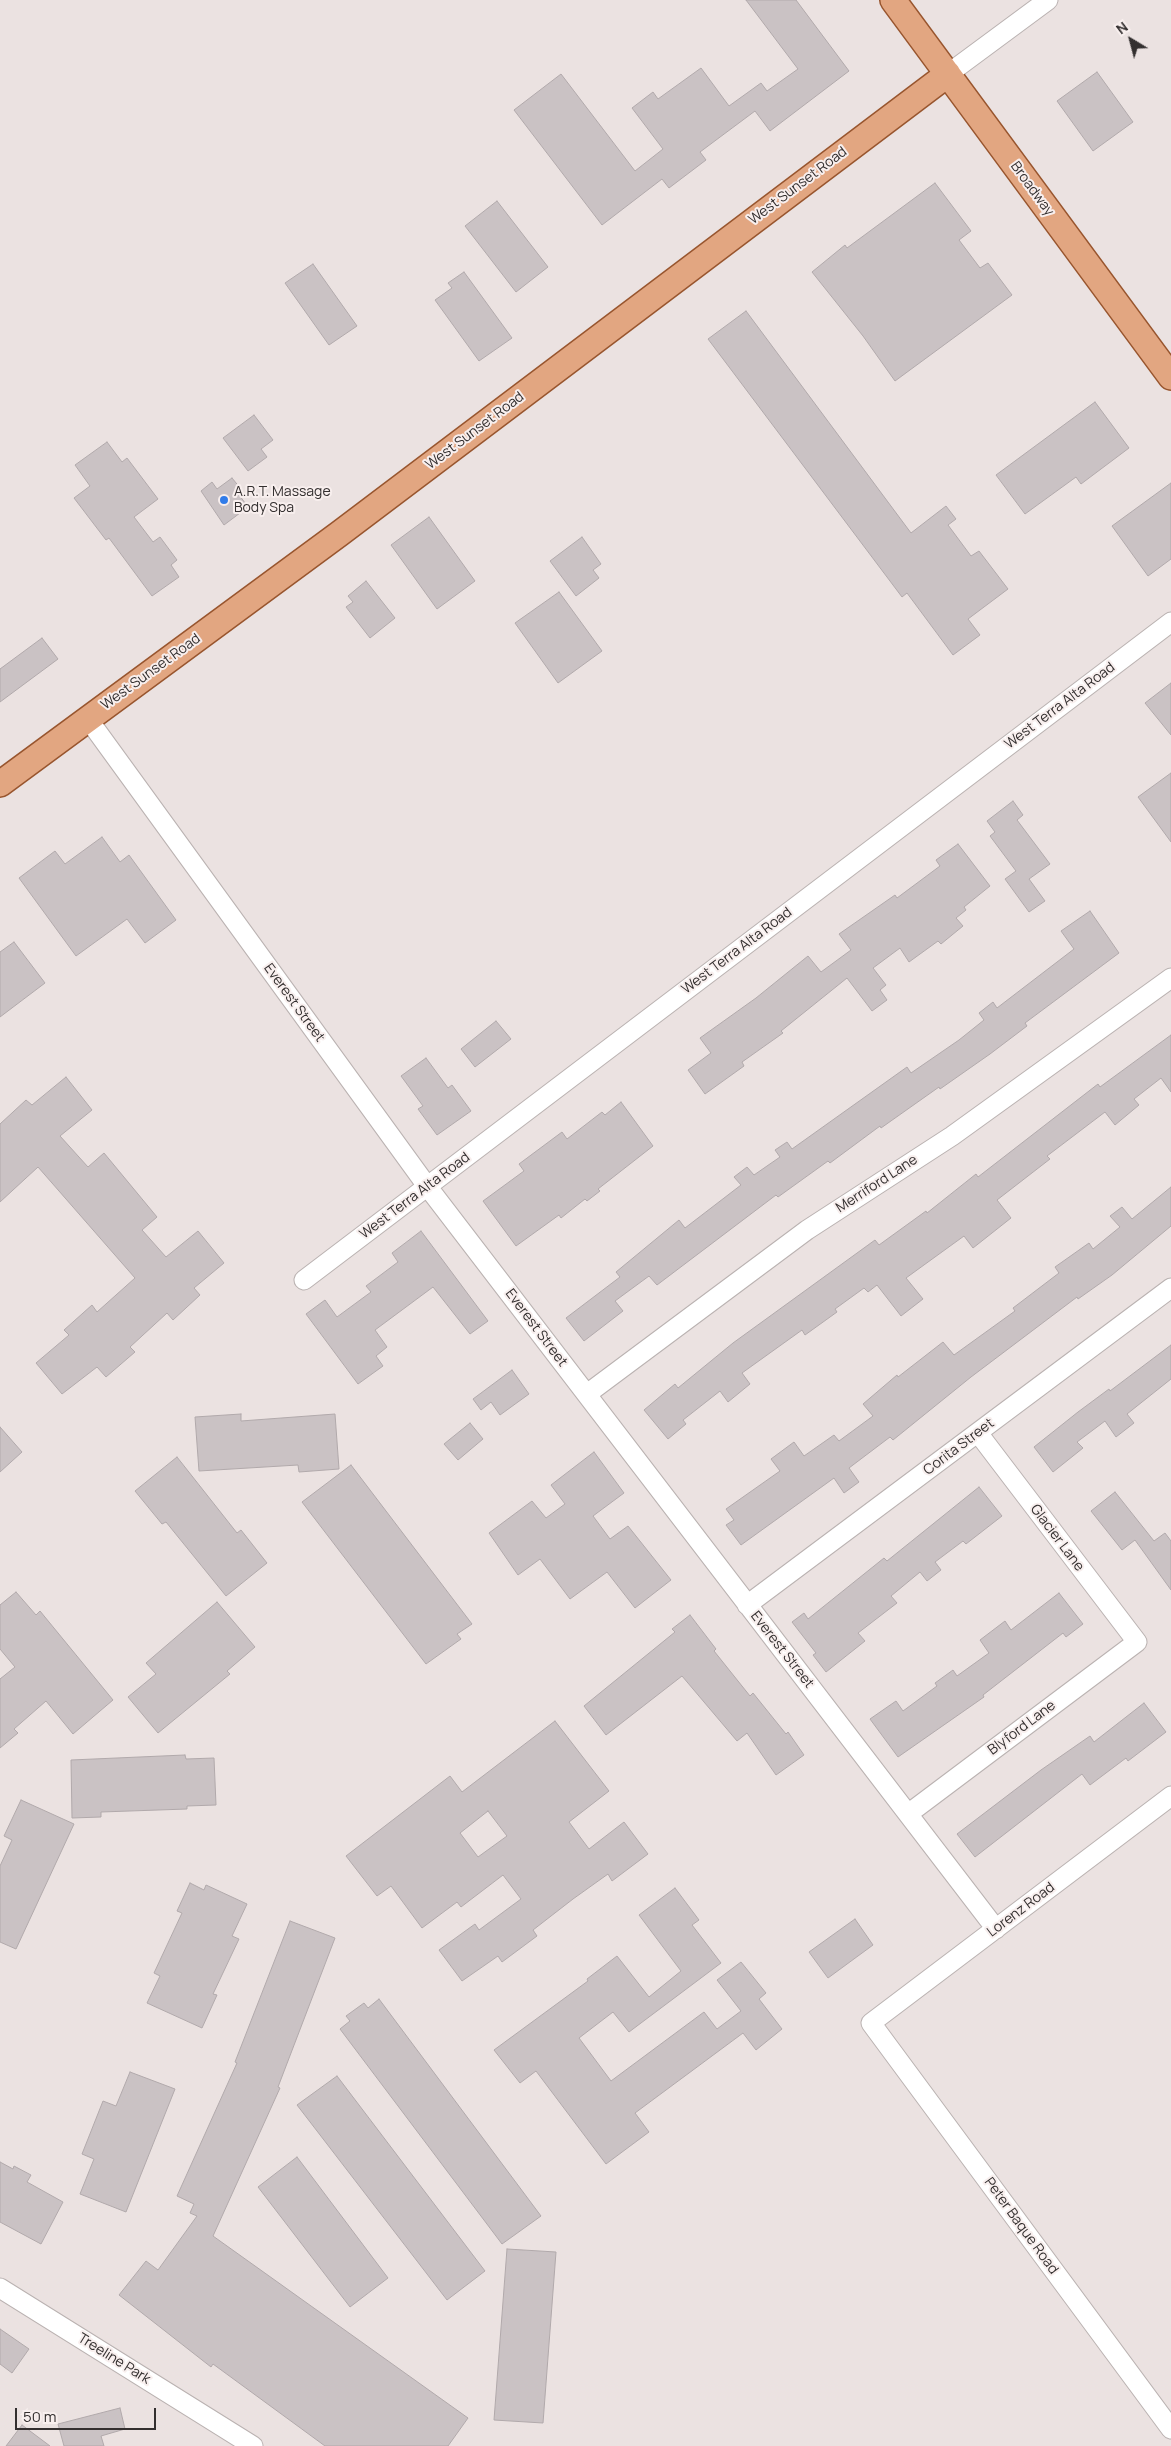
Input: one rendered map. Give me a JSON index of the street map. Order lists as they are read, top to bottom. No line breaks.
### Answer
{"streets":{"main road":["West Sunset Road","Broadway"],"street":["West Terra Alta Road","Everest Street","Merriford Lane","Corita Street","Glacier Lane","Blyford Lane","Lorenz Road","Peter Baque Road","Treeline Park"]},"crossings":[["West Sunset Road","Broadway"],["West Sunset Road","Everest Street"],["West Terra Alta Road","Everest Street"],["Everest Street","Merriford Lane"],["Everest Street","Corita Street"],["Everest Street","Blyford Lane"],["Everest Street","Lorenz Road"],["Corita Street","Glacier Lane"],["Glacier Lane","Blyford Lane"],["Lorenz Road","Peter Baque Road"]],"places":["A.R.T. Massage Body Spa"],"scale_bar":"50 m","north":"top left"}
